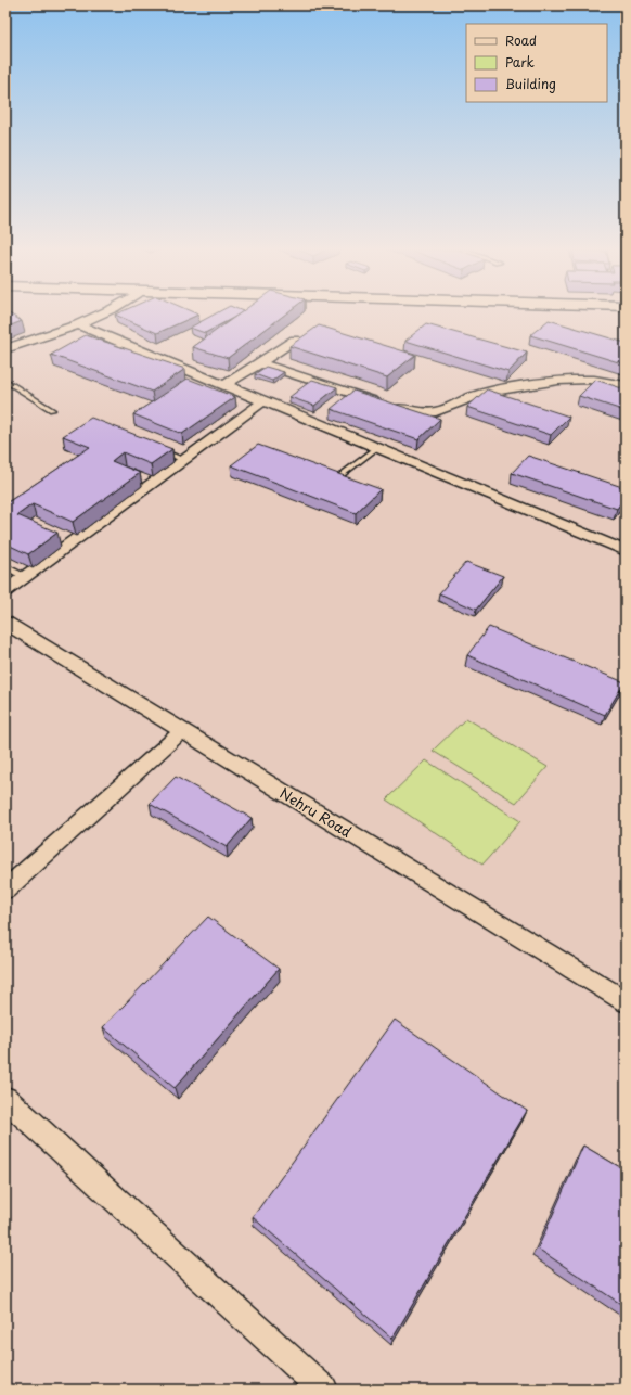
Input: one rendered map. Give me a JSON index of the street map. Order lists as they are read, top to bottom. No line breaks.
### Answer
{"streets":{"street":["Nehru Road"]},"legend":["Road","Park","Building"]}
